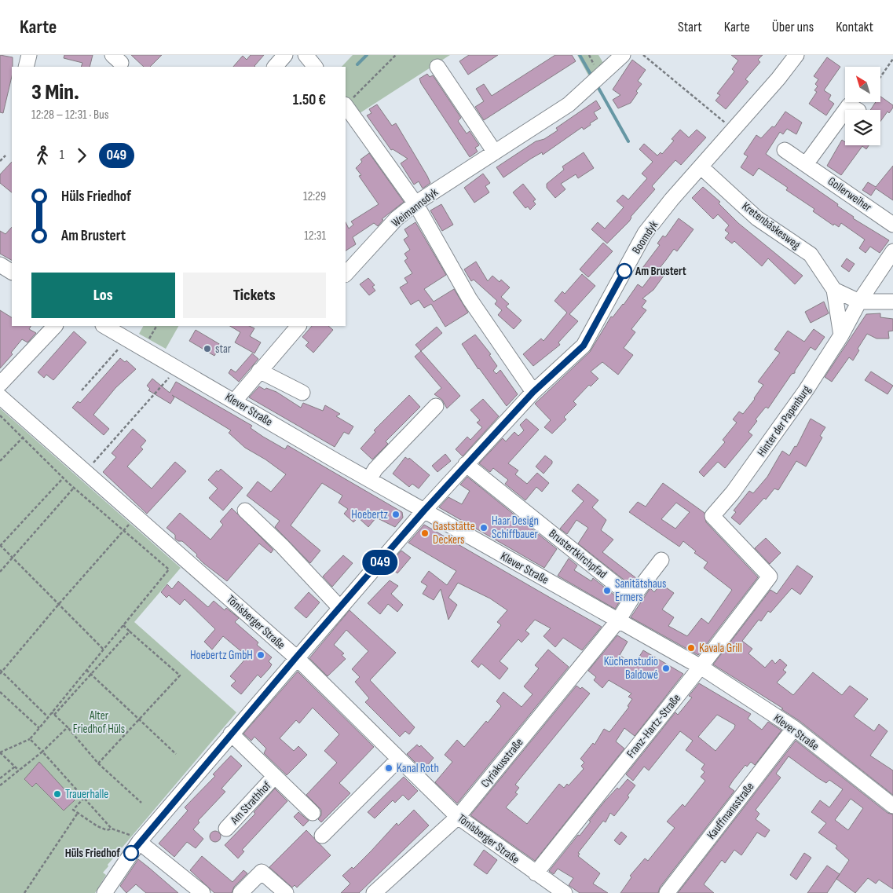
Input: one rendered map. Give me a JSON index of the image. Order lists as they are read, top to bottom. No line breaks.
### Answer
{"streets":{"street":["Gollerweiher","Weimannsdyk","Kretenbäskesweg","Boomdyk","Klever Straße","Hinter der Papenburg","Brustertkirchpfad","Tönisberger Straße","Franz-Hartz-Straße","Cyriakusstraße","Am Strathhof","Kauffmansstraße"]},"crossings":[["Kretenbäskesweg","Boomdyk"],["Kretenbäskesweg","Hinter der Papenburg"],["Boomdyk","Klever Straße"],["Boomdyk","Brustertkirchpfad"],["Klever Straße","Franz-Hartz-Straße"],["Klever Straße","Cyriakusstraße"],["Klever Straße","Kauffmansstraße"],["Hinter der Papenburg","Franz-Hartz-Straße"],["Tönisberger Straße","Franz-Hartz-Straße"],["Tönisberger Straße","Cyriakusstraße"]],"parks":["Alter Friedhof Hüls"],"places":["Am Brustert","star","Hoebertz","Haar Design Schiffbauer","Gaststätte Deckers","Sanitätshaus Ermers","Kavala Grill","Hoebertz GmbH","Küchenstudio Baldowé","Kanal Roth","Trauerhalle","Hüls Friedhof"],"lines":["bus line 049"],"north":"top left","page":{"header":"Karte","nav":["Start","Karte","Über uns","Kontakt"],"on_map":"049","heading":["3 Min.","12:28 – 12:31 · Bus","1.50 €"],"legs":["1","049"],"list":[{"name":"Hüls Friedhof","value":"12:29"},{"name":"Am Brustert","value":"12:31"}],"buttons":["Los","Tickets"]}}
